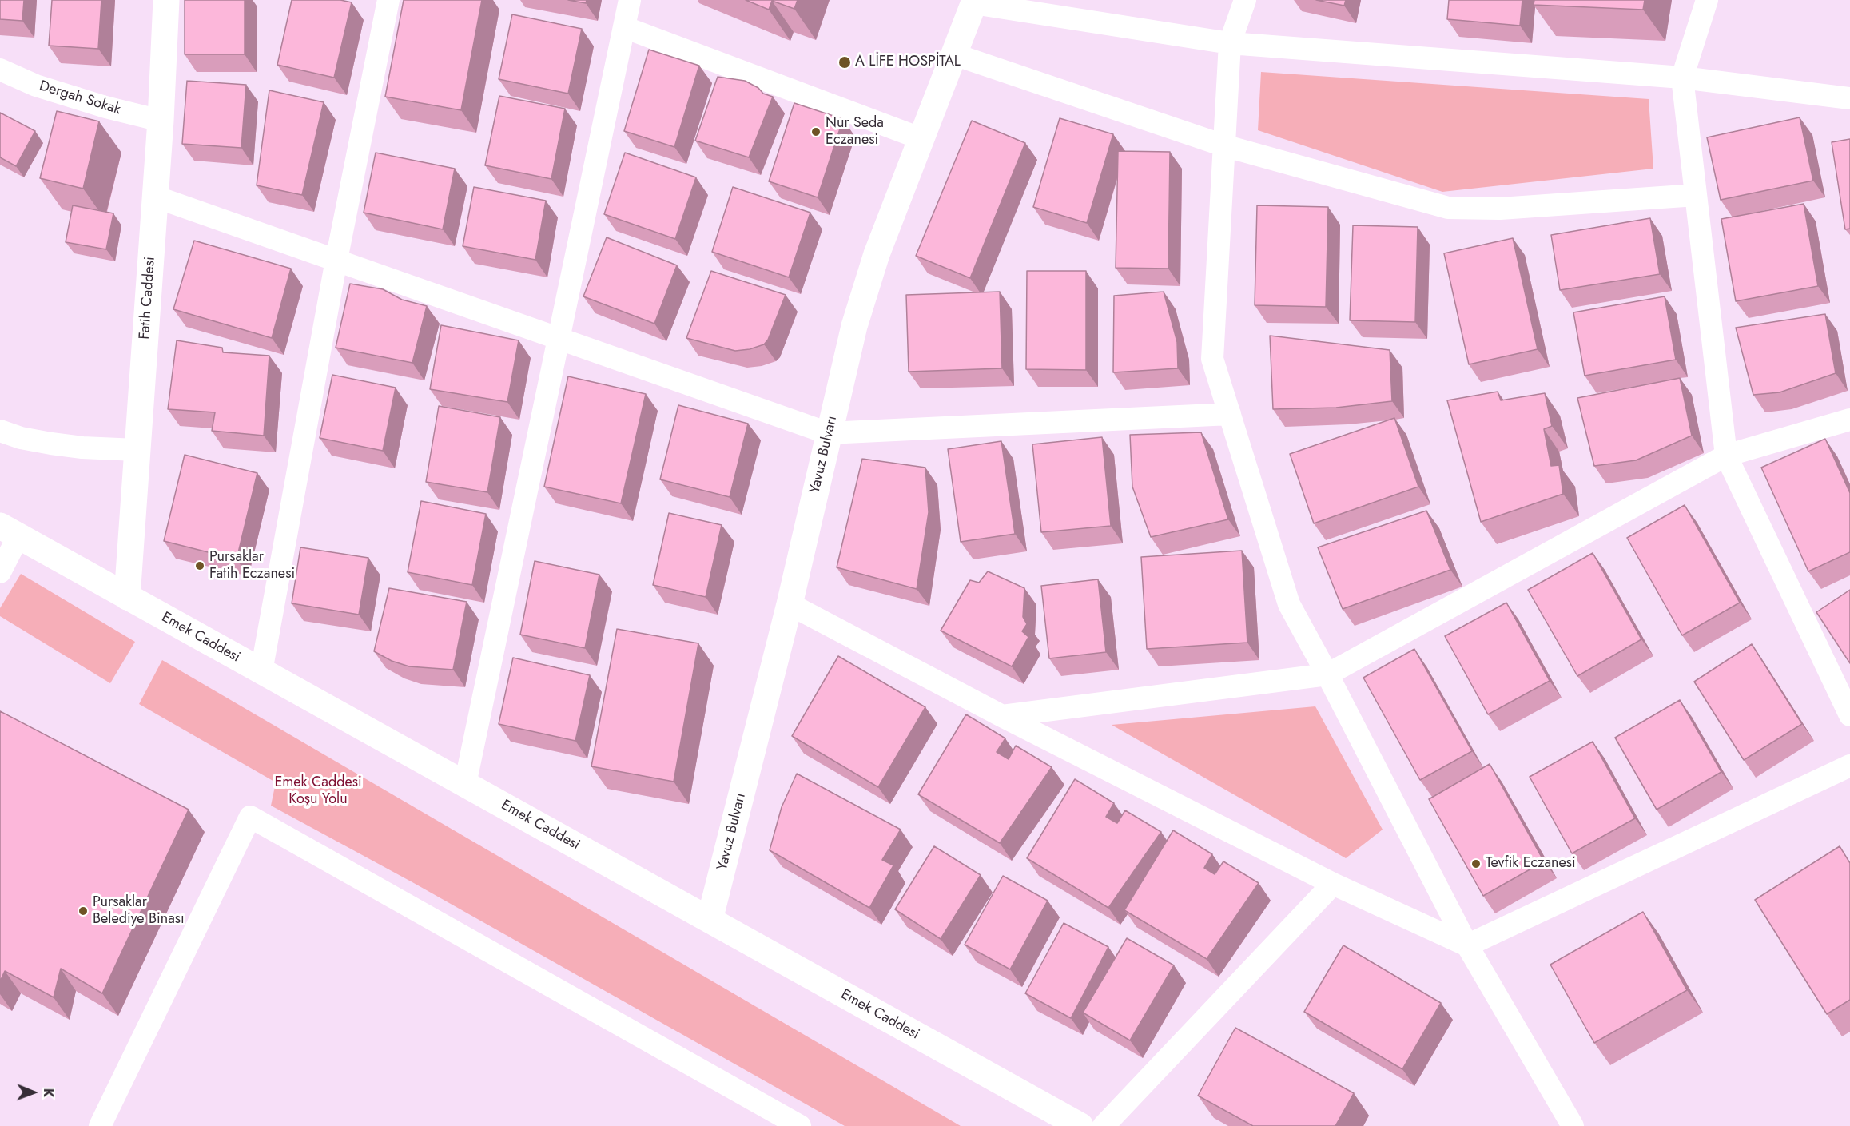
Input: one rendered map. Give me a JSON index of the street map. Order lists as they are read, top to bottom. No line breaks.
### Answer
{"streets":{"street":["Dergah Sokak","Fatih Caddesi","Yavuz Bulvarı","Emek Caddesi"]},"crossings":[["Dergah Sokak","Fatih Caddesi"],["Fatih Caddesi","Emek Caddesi"],["Yavuz Bulvarı","Emek Caddesi"]],"parks":["Emek Caddesi Koşu Yolu"],"places":["A LİFE HOSPİTAL","Nur Seda Eczanesi","Pursaklar Fatih Eczanesi","Tevfik Eczanesi","Pursaklar Belediye Binası"],"north":"right"}
